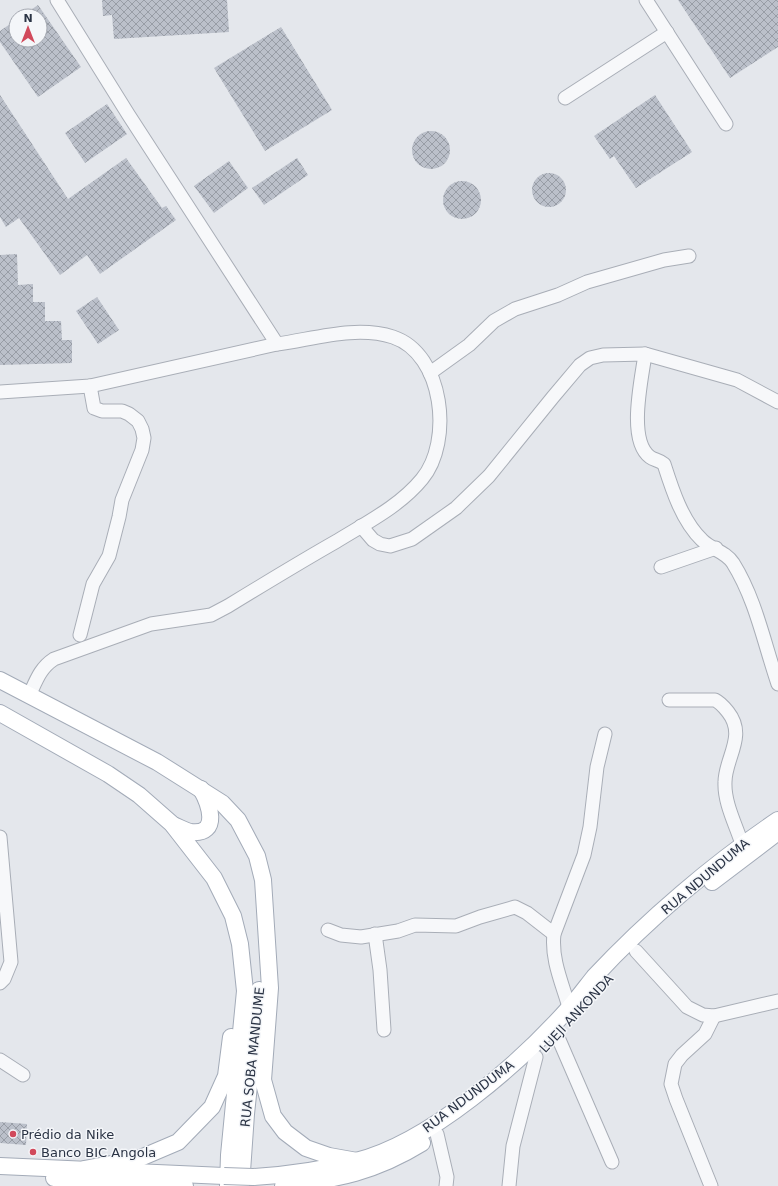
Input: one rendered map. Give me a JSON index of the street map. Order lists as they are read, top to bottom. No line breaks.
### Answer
{"streets":{"main road":["RUA NDUNDUMA","LUEJI ANKONDA","RUA SOBA MANDUME"]},"crossings":[["RUA NDUNDUMA","LUEJI ANKONDA"],["RUA NDUNDUMA","RUA SOBA MANDUME"]],"places":["Prédio da Nike","Banco BIC Angola"],"north":"top"}
